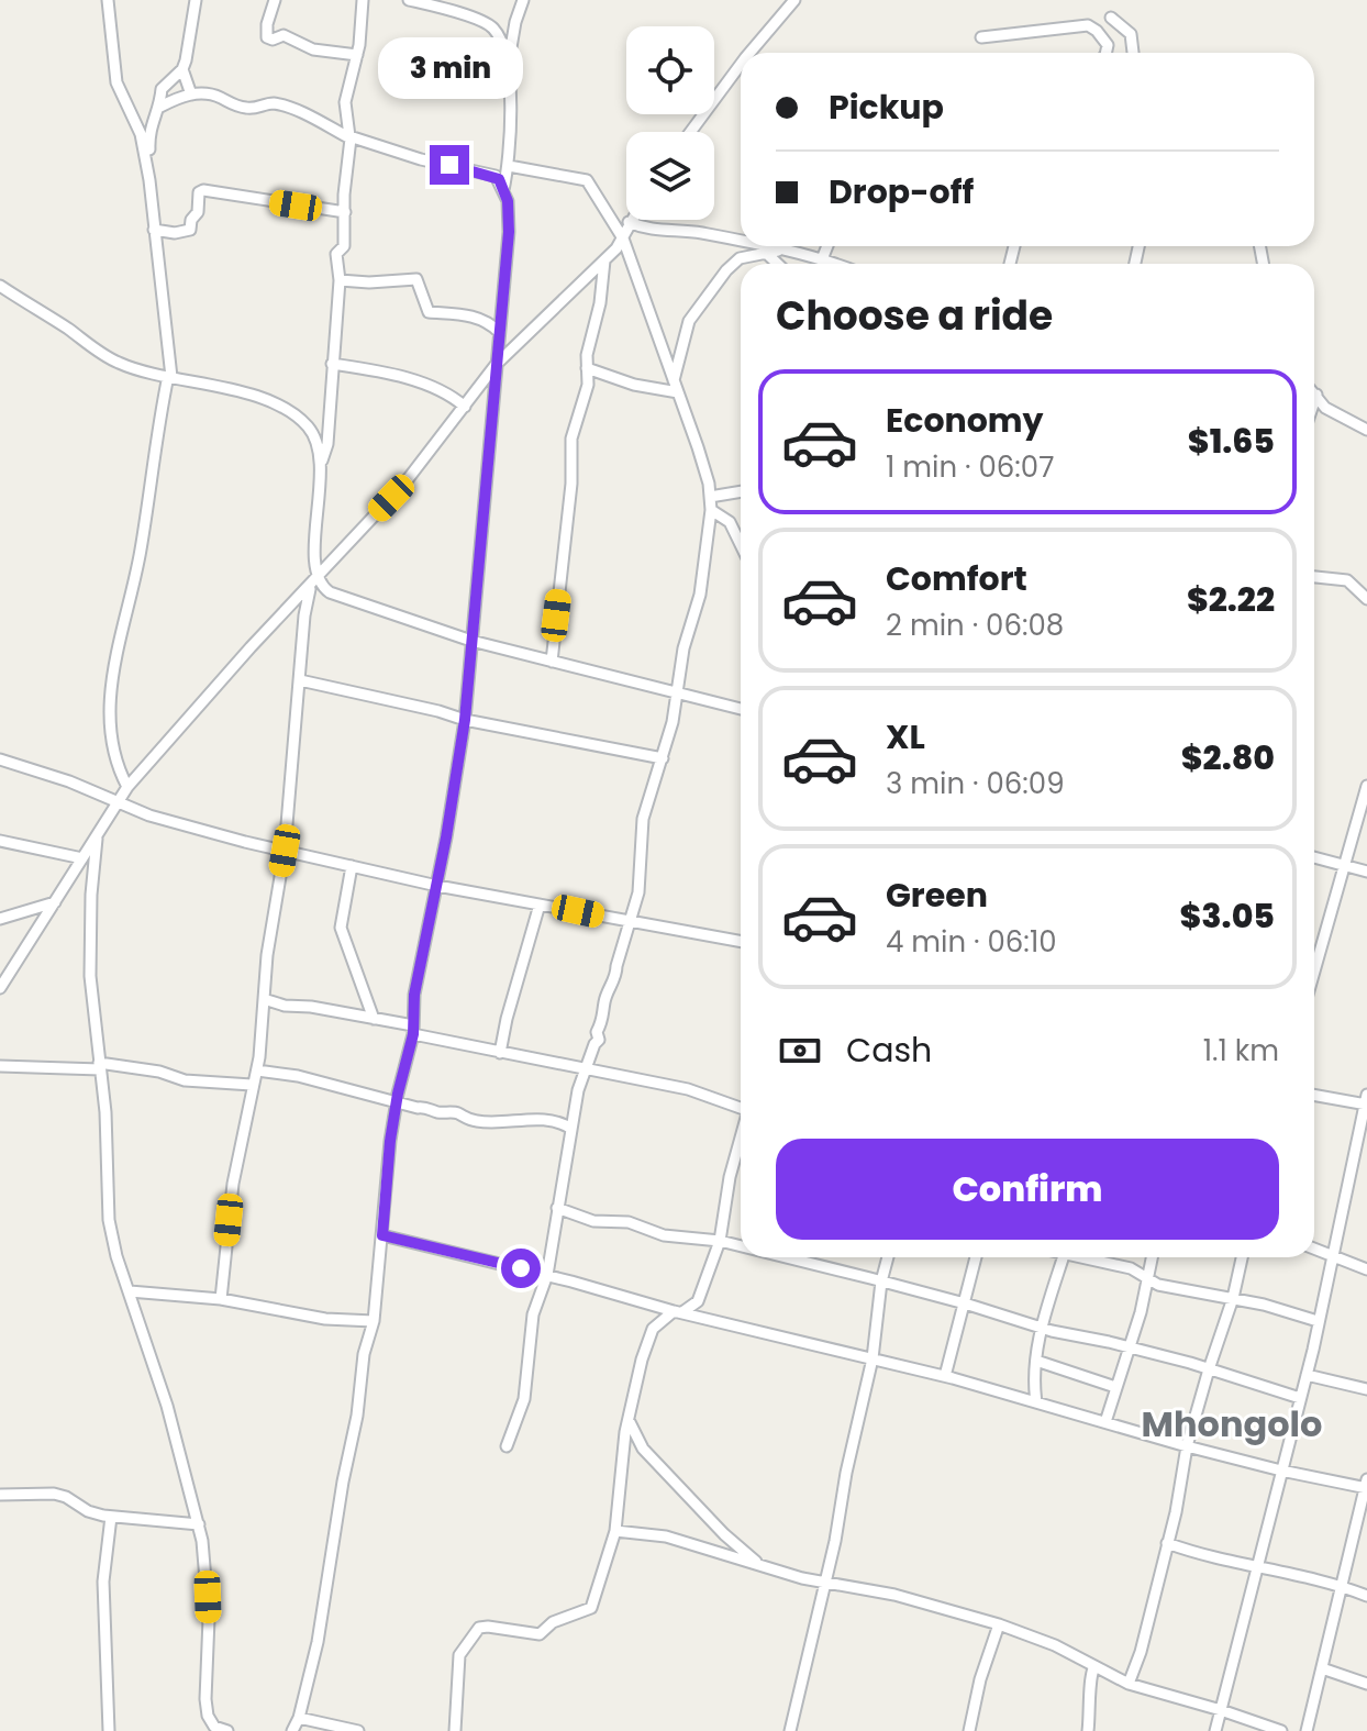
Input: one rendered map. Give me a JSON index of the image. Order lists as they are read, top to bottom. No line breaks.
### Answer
{"districts":["Mhongolo"],"page":{"bubble":"3 min","banner":["Pickup","Drop-off"],"heading":"Choose a ride","list":[{"name":"Economy","note":"1 min · 06:07","value":"$1.65"},{"name":"Comfort","note":"2 min · 06:08","value":"$2.22"},{"name":"XL","note":"3 min · 06:09","value":"$2.80"},{"name":"Green","note":"4 min · 06:10","value":"$3.05"}],"pay":["Cash","1.1 km"],"buttons":"Confirm"}}
